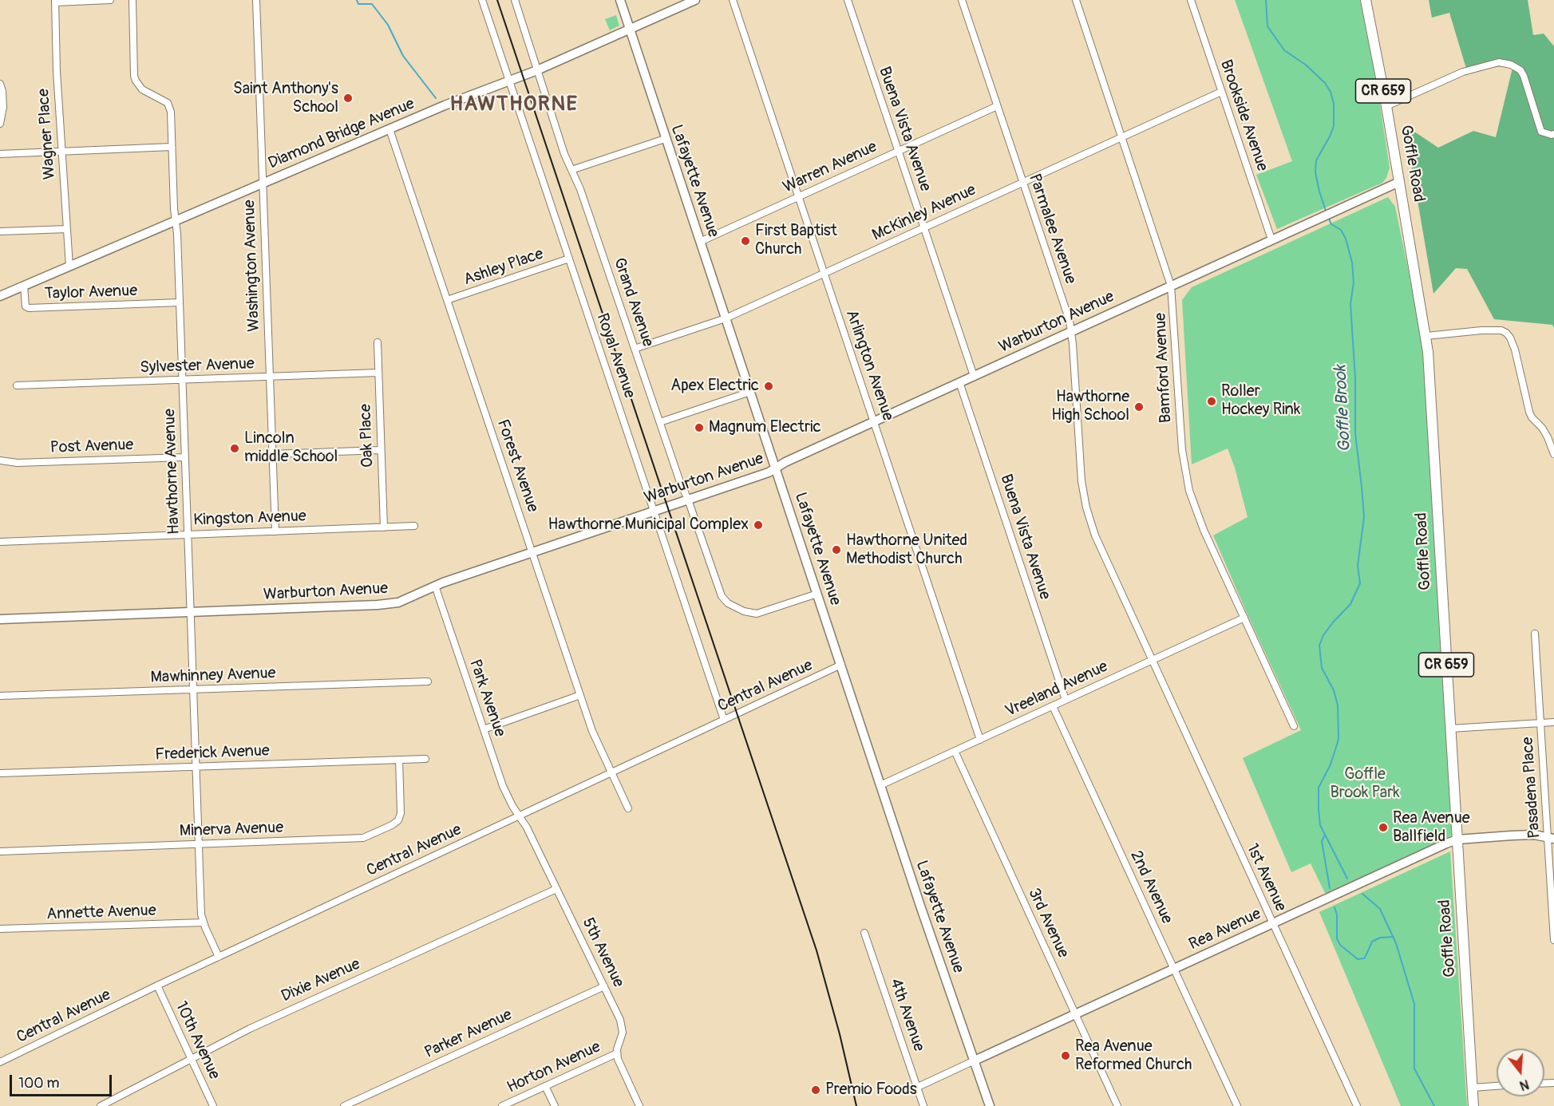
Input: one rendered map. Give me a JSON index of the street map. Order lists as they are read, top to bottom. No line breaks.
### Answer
{"streets":{"main road":["CR 659","Goffle Road"],"street":["Brookside Avenue","Buena Vista Avenue","Wagner Place","Diamond Bridge Avenue","Warren Avenue","Lafayette Avenue","McKinley Avenue","Parmalee Avenue","Washington Avenue","Ashley Place","Taylor Avenue","Grand Avenue","Warburton Avenue","Royal Avenue","Arlington Avenue","Sylvester Avenue","Bamford Avenue","Oak Place","Post Avenue","Forest Avenue","Hawthorne Avenue","Kingston Avenue","Mawhinney Avenue","Central Avenue","Vreeland Avenue","Park Avenue","Frederick Avenue","Pasadena Place","Minerva Avenue","1st Avenue","2nd Avenue","Annette Avenue","3rd Avenue","Rea Avenue","5th Avenue","Dixie Avenue","4th Avenue","Parker Avenue","10th Avenue","Horton Avenue"]},"crossings":[["Brookside Avenue","McKinley Avenue"],["Brookside Avenue","Warburton Avenue"],["Buena Vista Avenue","Warren Avenue"],["Buena Vista Avenue","McKinley Avenue"],["Buena Vista Avenue","Warburton Avenue"],["Buena Vista Avenue","Vreeland Avenue"],["Wagner Place","Diamond Bridge Avenue"],["Diamond Bridge Avenue","Lafayette Avenue"],["Diamond Bridge Avenue","Washington Avenue"],["Diamond Bridge Avenue","Taylor Avenue"],["Diamond Bridge Avenue","Grand Avenue"],["Diamond Bridge Avenue","Royal Avenue"],["Diamond Bridge Avenue","Forest Avenue"],["Diamond Bridge Avenue","Hawthorne Avenue"],["Goffle Road","Warburton Avenue"],["Goffle Road","Rea Avenue"],["Warren Avenue","Lafayette Avenue"],["Warren Avenue","Parmalee Avenue"],["Warren Avenue","Arlington Avenue"],["Lafayette Avenue","McKinley Avenue"],["Lafayette Avenue","Grand Avenue"],["Lafayette Avenue","Warburton Avenue"],["Lafayette Avenue","Central Avenue"],["Lafayette Avenue","Vreeland Avenue"],["Lafayette Avenue","Rea Avenue"],["McKinley Avenue","Parmalee Avenue"],["McKinley Avenue","Grand Avenue"],["McKinley Avenue","Arlington Avenue"],["McKinley Avenue","Bamford Avenue"],["Parmalee Avenue","Warburton Avenue"],["Parmalee Avenue","Vreeland Avenue"],["Parmalee Avenue","1st Avenue"],["Washington Avenue","Sylvester Avenue"],["Washington Avenue","Kingston Avenue"],["Ashley Place","Royal Avenue"],["Ashley Place","Forest Avenue"],["Taylor Avenue","Hawthorne Avenue"],["Grand Avenue","Warburton Avenue"],["Warburton Avenue","Royal Avenue"],["Warburton Avenue","Arlington Avenue"],["Warburton Avenue","Bamford Avenue"],["Warburton Avenue","Forest Avenue"],["Warburton Avenue","Hawthorne Avenue"],["Warburton Avenue","Park Avenue"],["Royal Avenue","Central Avenue"],["Arlington Avenue","Vreeland Avenue"],["Sylvester Avenue","Oak Place"],["Sylvester Avenue","Hawthorne Avenue"],["Bamford Avenue","Vreeland Avenue"],["Oak Place","Kingston Avenue"],["Post Avenue","Hawthorne Avenue"],["Forest Avenue","Central Avenue"],["Hawthorne Avenue","Kingston Avenue"],["Hawthorne Avenue","Mawhinney Avenue"],["Hawthorne Avenue","Central Avenue"],["Hawthorne Avenue","Frederick Avenue"],["Hawthorne Avenue","Minerva Avenue"],["Hawthorne Avenue","Annette Avenue"],["Central Avenue","Park Avenue"],["Central Avenue","5th Avenue"],["Central Avenue","10th Avenue"],["Vreeland Avenue","1st Avenue"],["Vreeland Avenue","2nd Avenue"],["Vreeland Avenue","3rd Avenue"],["Park Avenue","5th Avenue"],["Frederick Avenue","Minerva Avenue"],["Pasadena Place","Rea Avenue"],["1st Avenue","Rea Avenue"],["2nd Avenue","Rea Avenue"],["3rd Avenue","Rea Avenue"],["Rea Avenue","4th Avenue"],["5th Avenue","Dixie Avenue"],["5th Avenue","Parker Avenue"],["5th Avenue","Horton Avenue"],["Dixie Avenue","10th Avenue"]],"districts":["HAWTHORNE"],"water":["Goffle Brook"],"parks":["Goffle Brook Park"],"places":["Saint Anthony's School","First Baptist Church","Apex Electric","Roller Hockey Rink","Hawthorne High School","Magnum Electric","Lincoln middle School","Hawthorne Municipal Complex","Hawthorne United Methodist Church","Rea Avenue Ballfield","Rea Avenue Reformed Church","Premio Foods"],"scale_bar":"100 m","north":"bottom"}
